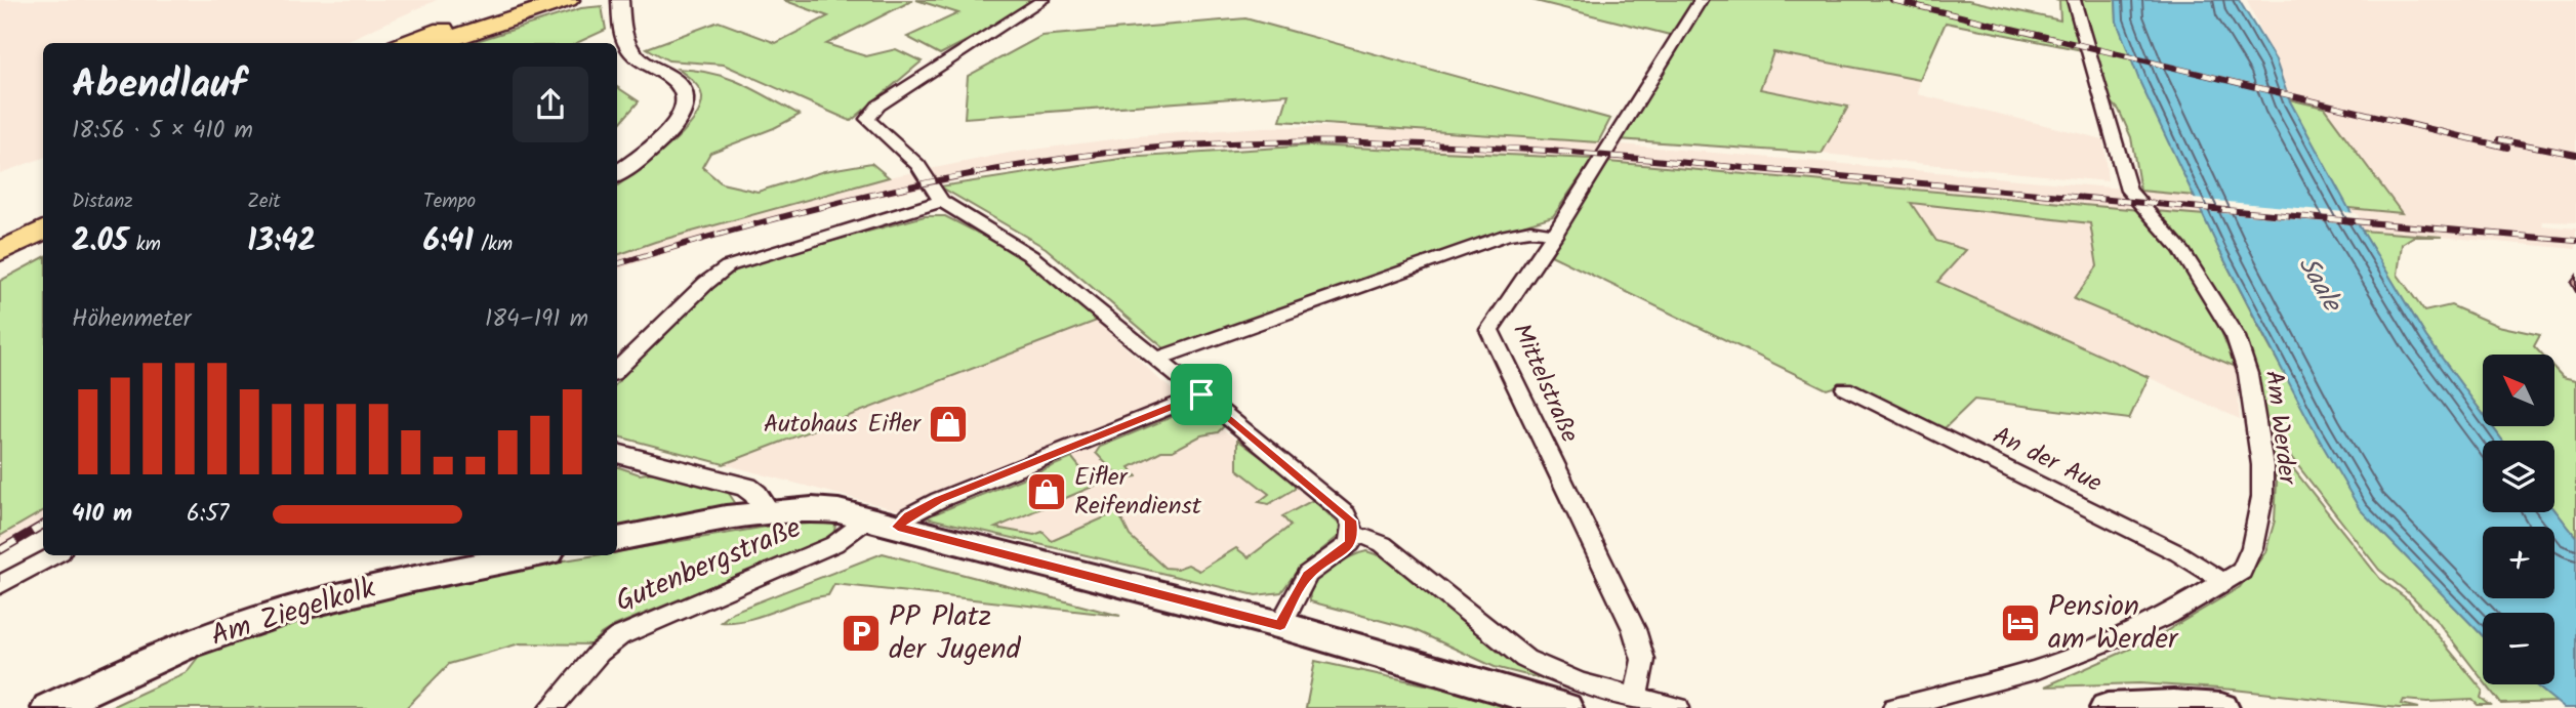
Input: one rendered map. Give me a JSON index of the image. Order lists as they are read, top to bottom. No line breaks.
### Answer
{"streets":{"main road":["Am Ziegelkolk"],"street":["Mittelstraße","Am Werder","An der Aue","Gutenbergstraße"]},"crossings":[["Am Werder","An der Aue"]],"water":["Saale"],"places":{"shop":["Autohaus Eifler","Eifler Reifendienst"],"hotel":["Pension am Werder"],"parking":["PP Platz der Jugend"]},"north":"top left","page":{"heading":["Abendlauf","18:56 · 5 × 410 m"],"stats":[["Distanz","2.05 km"],["Zeit","13:42"],["Tempo","6:41 /km"]],"chart":["Höhenmeter","184–191 m"],"map_buttons":["+","−"],"list":[{"name":"410 m","note":"6:57"}]}}
